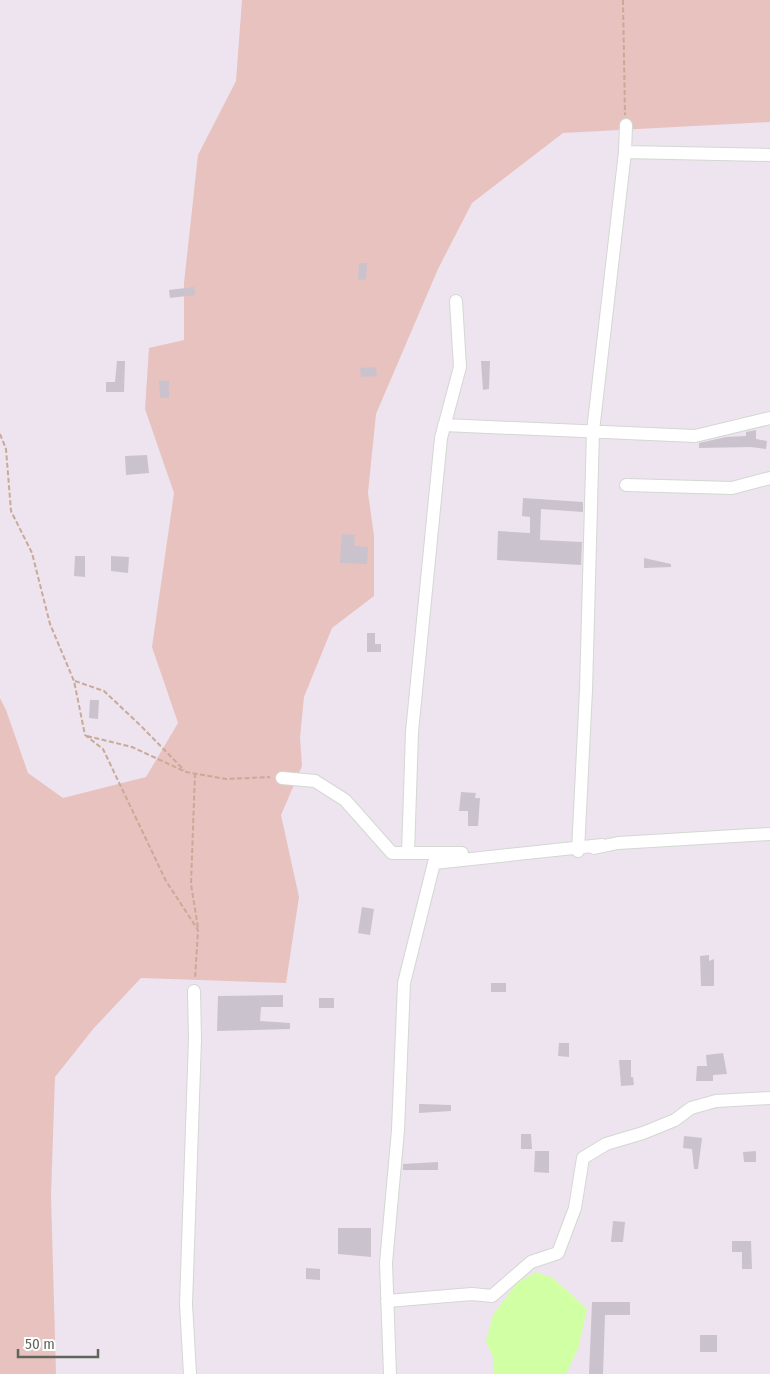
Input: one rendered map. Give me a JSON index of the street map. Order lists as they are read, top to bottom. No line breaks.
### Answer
{"scale_bar":"50 m"}
